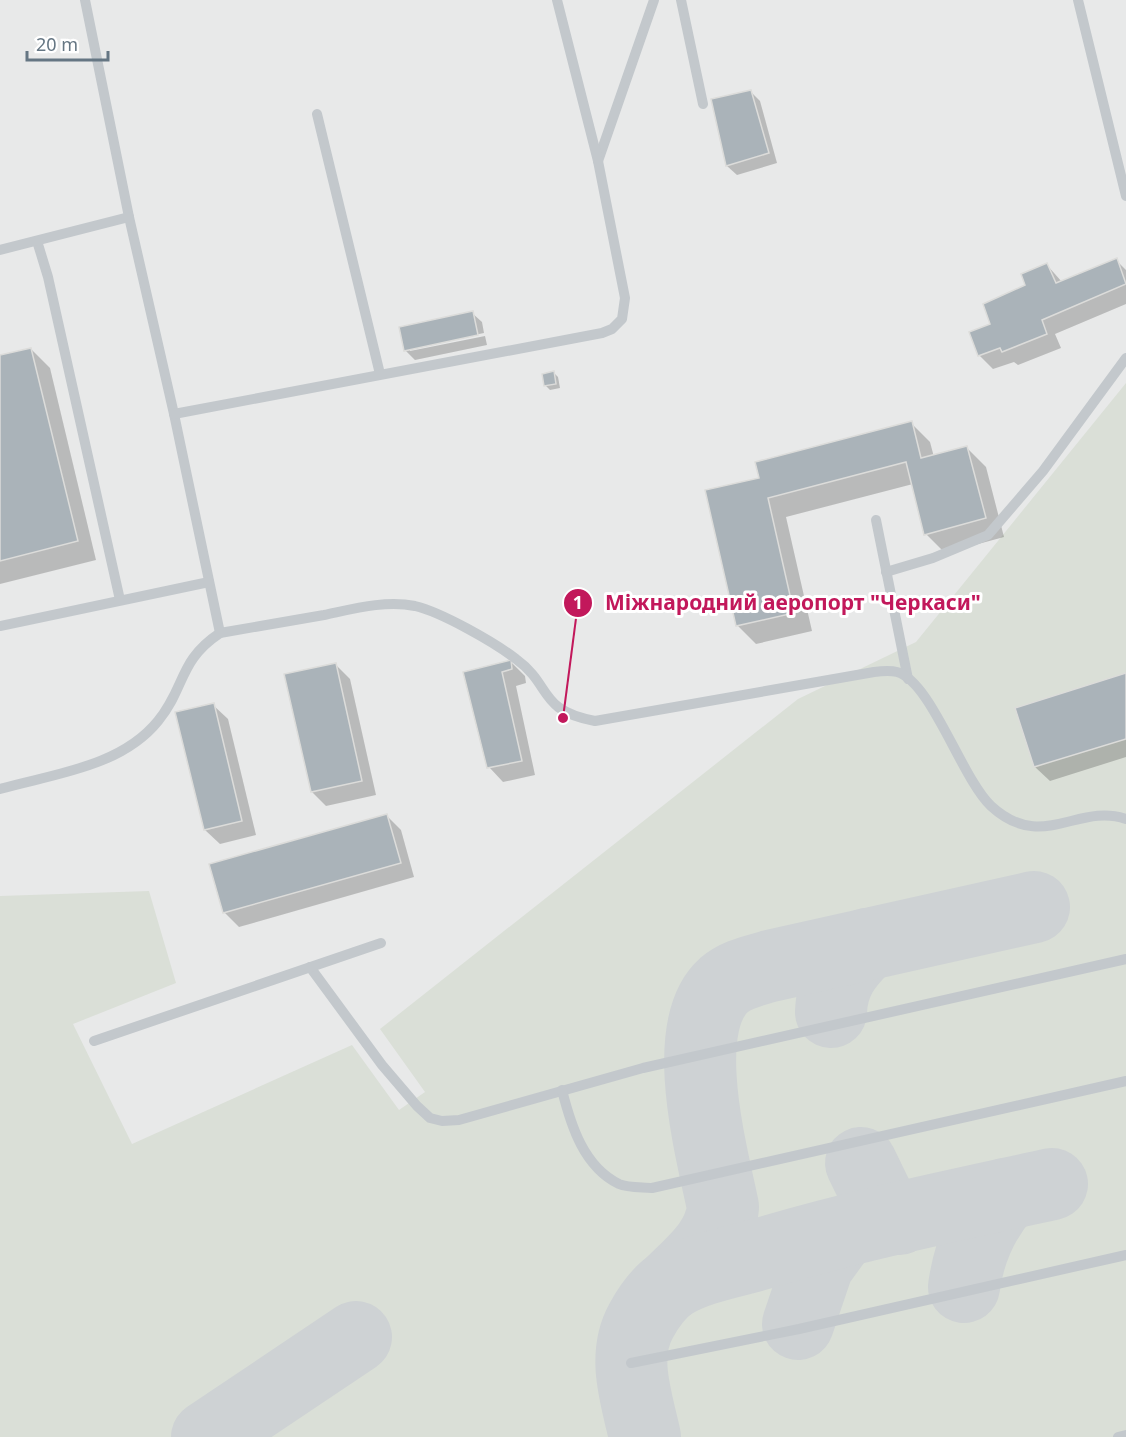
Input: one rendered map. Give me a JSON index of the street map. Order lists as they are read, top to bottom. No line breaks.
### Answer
{"places":["Міжнародний аеропорт \"Черкаси\""],"scale_bar":"20 m"}
